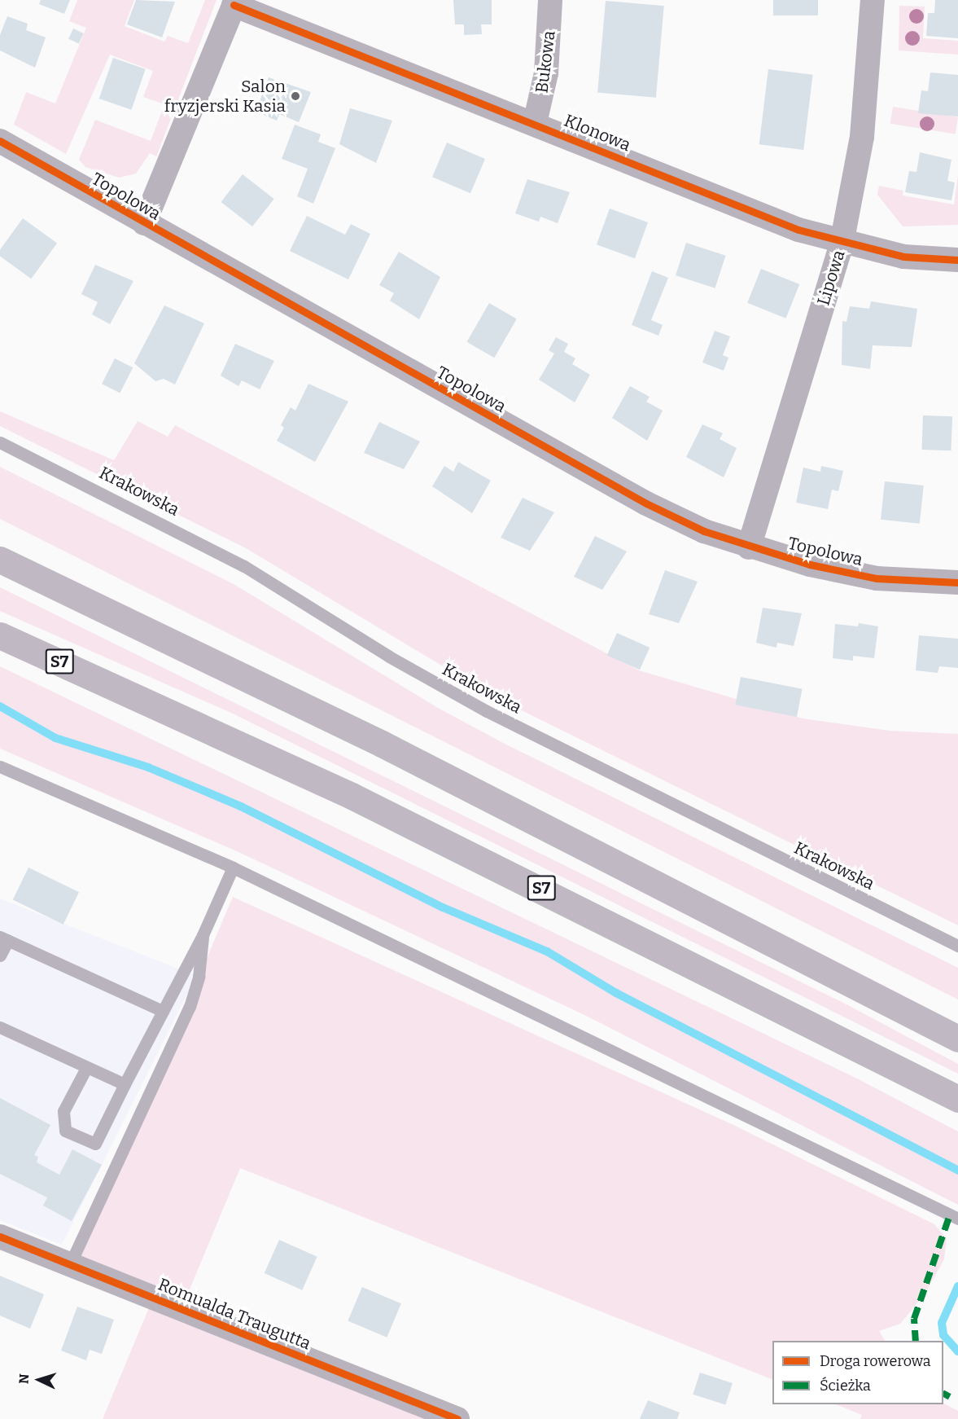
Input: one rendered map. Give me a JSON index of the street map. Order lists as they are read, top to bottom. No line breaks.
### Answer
{"streets":{"highway":["S7"],"street":["Bukowa","Klonowa","Topolowa","Lipowa","Romualda Traugutta"],"lane":["Krakowska"]},"crossings":[["Bukowa","Klonowa"],["Klonowa","Lipowa"],["Topolowa","Lipowa"]],"places":["Salon fryzjerski Kasia"],"legend":["Droga rowerowa","Ścieżka"],"north":"left"}
